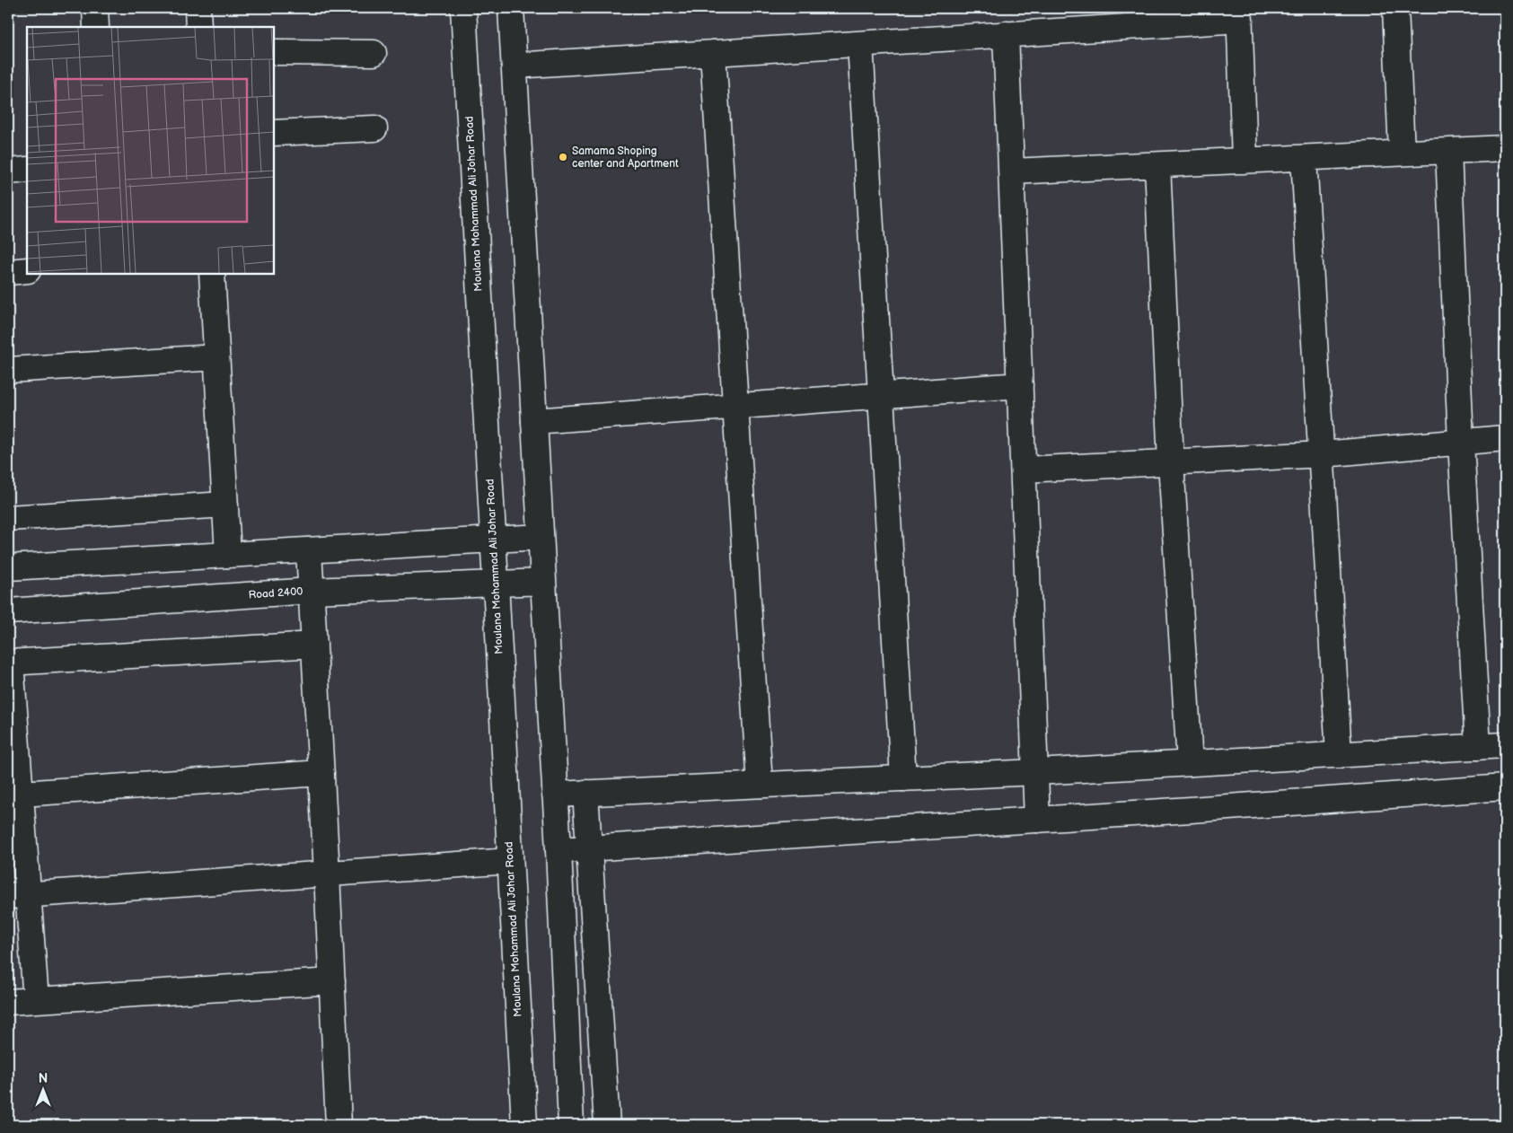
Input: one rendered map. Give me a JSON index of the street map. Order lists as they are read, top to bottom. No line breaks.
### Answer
{"streets":{"street":["Moulana Mohammad Ali Johar Road","Road 2400"]},"crossings":[["Moulana Mohammad Ali Johar Road","Road 2400"]],"places":["Samama Shoping center and Apartment"],"north":"top"}
